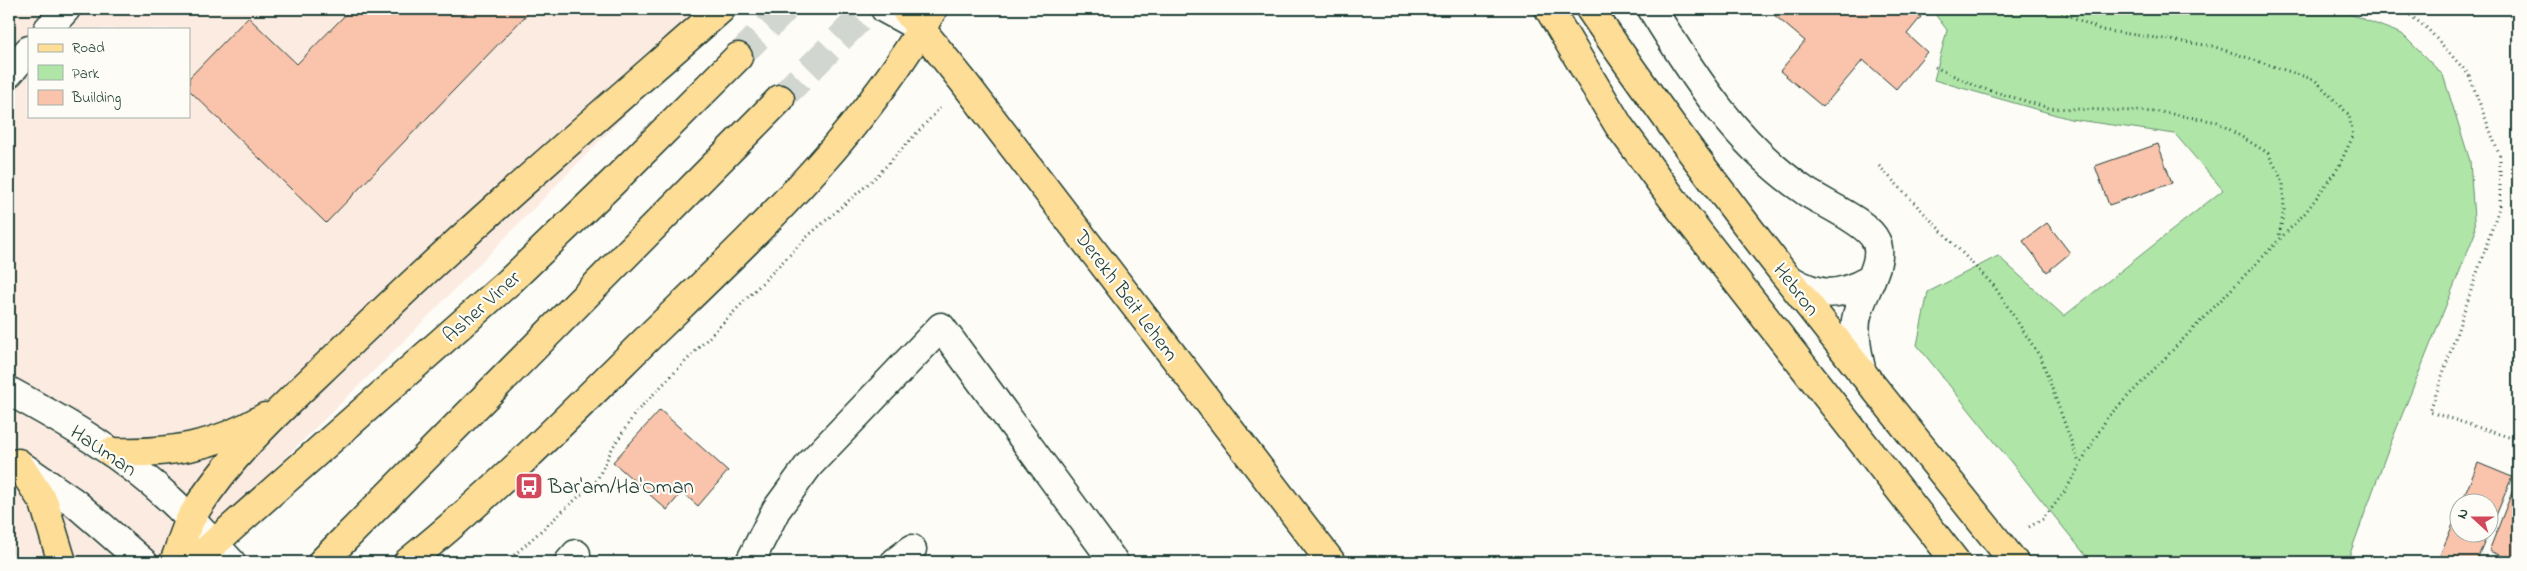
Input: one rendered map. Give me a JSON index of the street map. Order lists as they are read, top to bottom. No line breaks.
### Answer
{"streets":{"main road":["Hebron","Derekh Beit Lehem","Asher Viner"],"street":["HaUman"]},"crossings":[["Asher Viner","HaUman"]],"places":{"bus stop":["Bar'am/Ha'Oman"]},"legend":["Road","Park","Building"],"north":"left"}
